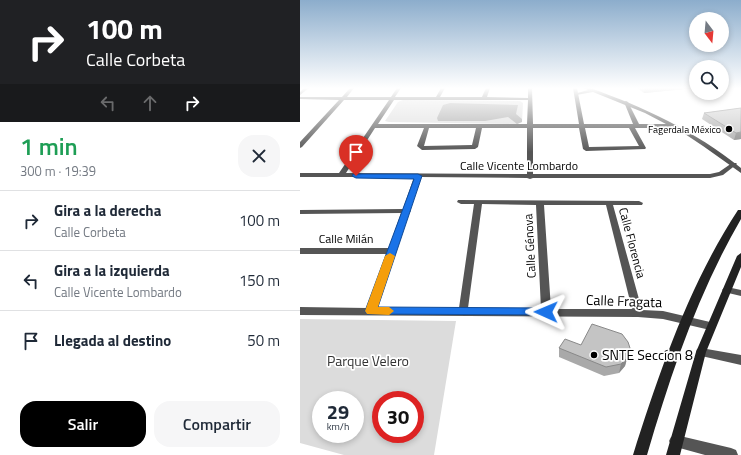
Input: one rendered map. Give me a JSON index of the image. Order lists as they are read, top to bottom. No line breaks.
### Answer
{"streets":{"street":["Calle Vicente Lombardo","Calle Milán","Calle Florencia","Calle Génova","Calle Fragata"]},"crossings":[["Calle Florencia","Calle Fragata"],["Calle Génova","Calle Fragata"]],"parks":["Parque Velero"],"places":["Fagerdala México","SNTE Seccíon 8"],"north":"bottom","page":{"turn":["100 m","Calle Corbeta"],"heading":["1 min","300 m · 19:39"],"list":[{"name":"Gira a la derecha","note":"Calle Corbeta","value":"100 m"},{"name":"Gira a la izquierda","note":"Calle Vicente Lombardo","value":"150 m"},{"name":"Llegada al destino","value":"50 m"}],"speed":"29 km/h","limit":"30","buttons":["Salir","Compartir"]}}
